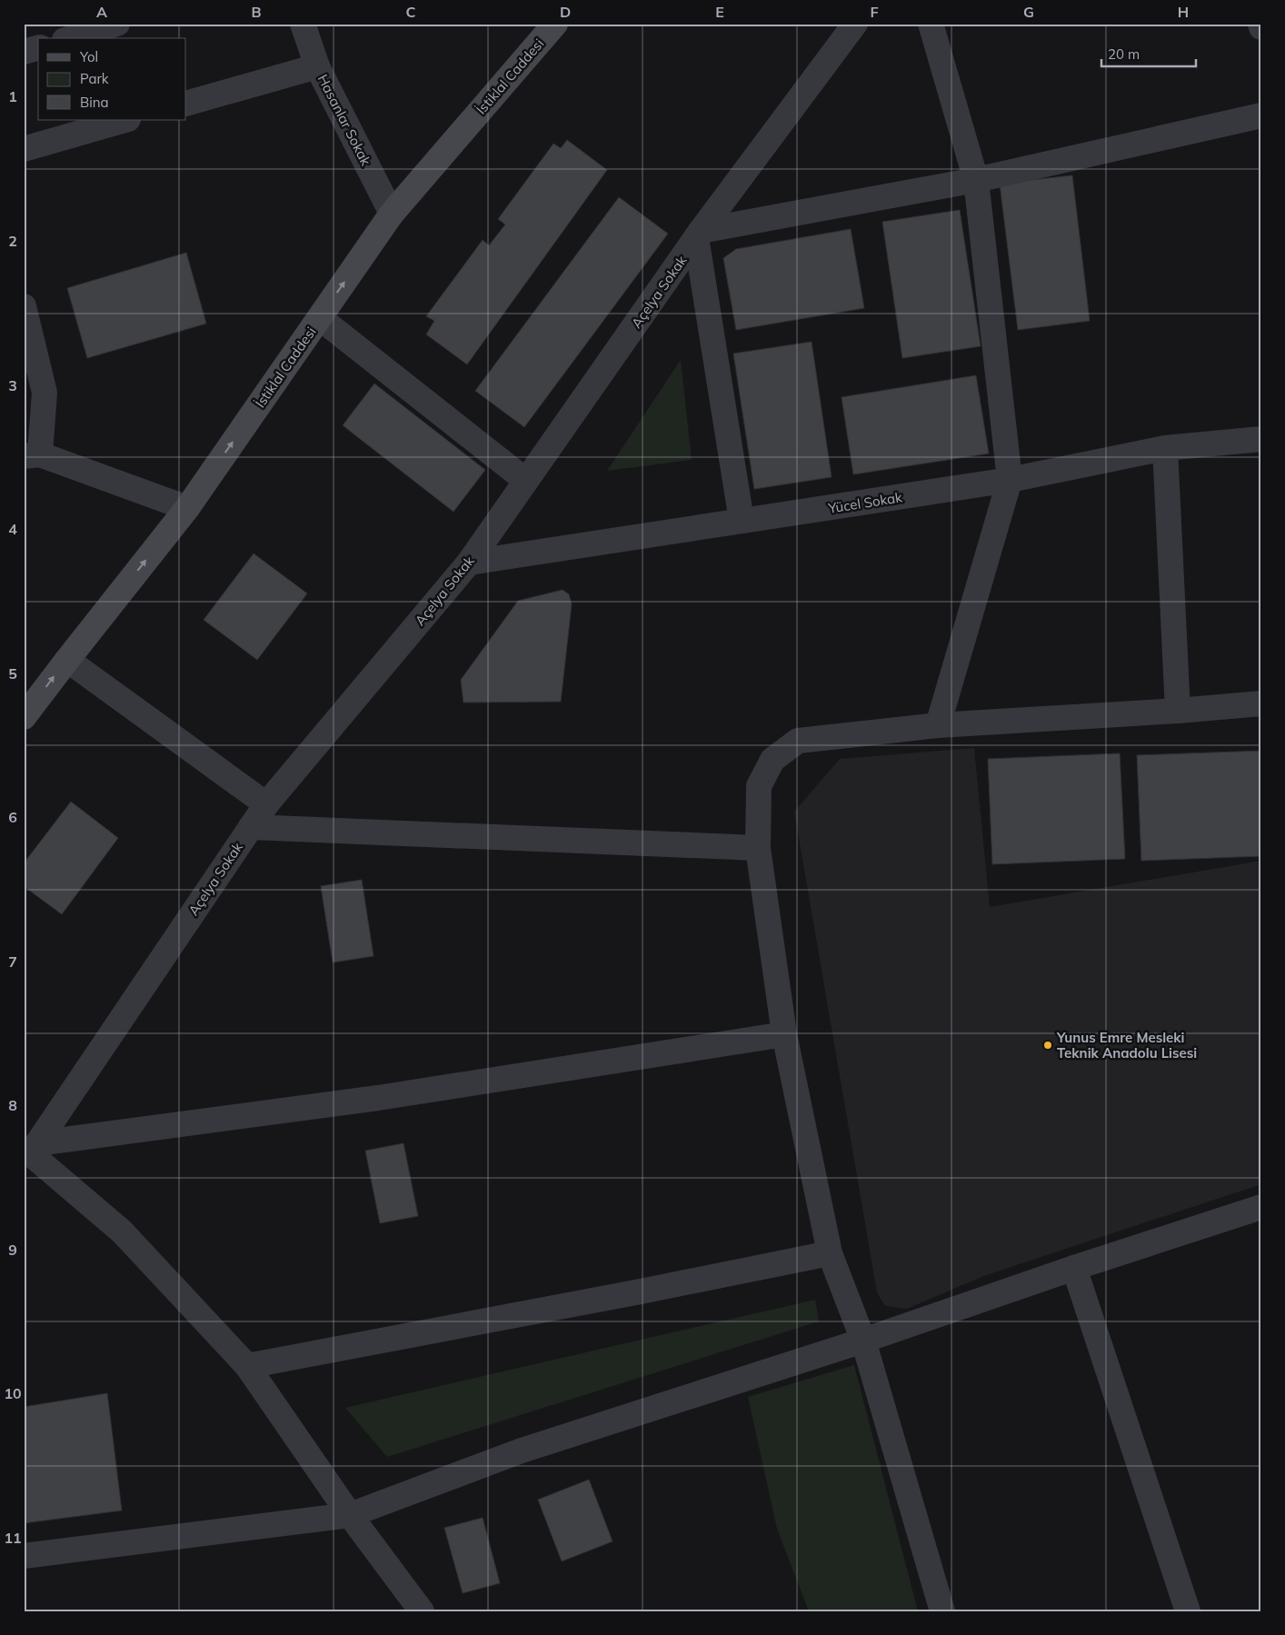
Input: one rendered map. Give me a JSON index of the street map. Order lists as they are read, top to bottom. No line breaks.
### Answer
{"streets":{"main road":["İstiklal Caddesi"],"street":["Hasanlar Sokak","Açelya Sokak","Yücel Sokak"]},"crossings":[["İstiklal Caddesi","Hasanlar Sokak"],["Açelya Sokak","Yücel Sokak"]],"one_way":["İstiklal Caddesi"],"places":["Yunus Emre Mesleki Teknik Anadolu Lisesi"],"legend":["Yol","Park","Bina"],"scale_bar":"20 m","grid":{"columns":["A","B","C","D","E","F","G","H"],"rows":["1","2","3","4","5","6","7","8","9","10","11"]}}
